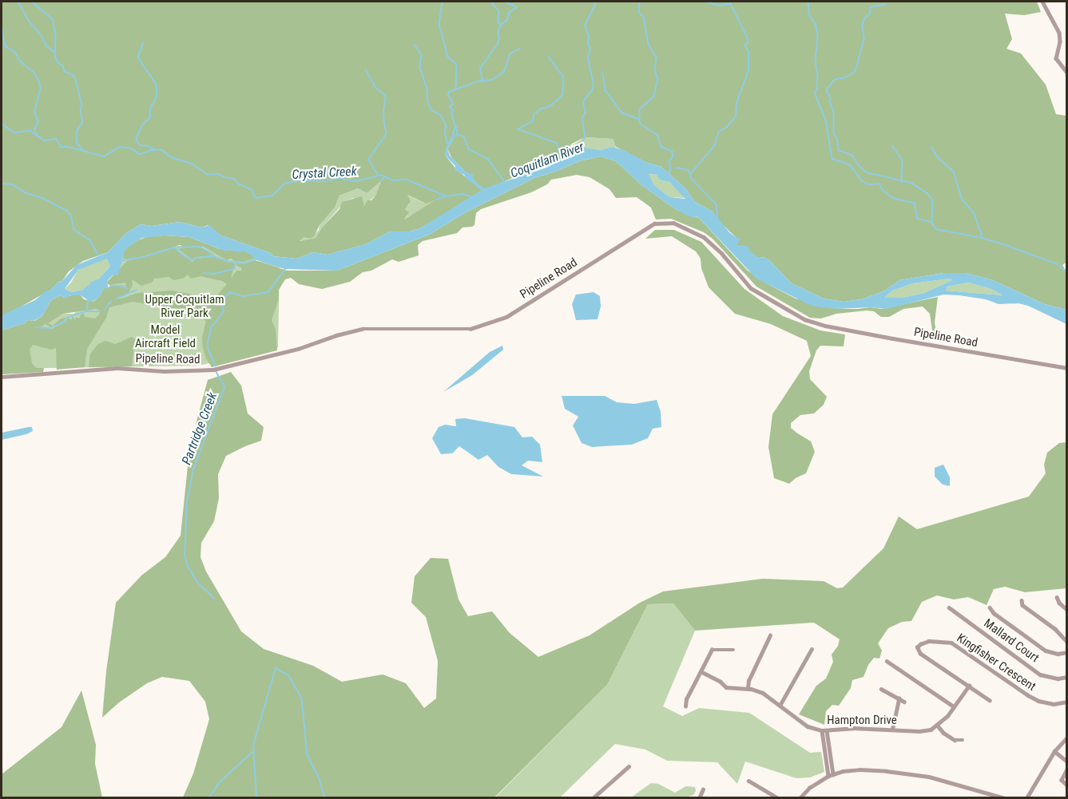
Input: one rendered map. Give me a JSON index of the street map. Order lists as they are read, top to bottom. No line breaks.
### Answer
{"streets":{"street":["Pipeline Road","Mallard Court","Kingfisher Crescent","Hampton Drive"]},"water":["Coquitlam River","Crystal Creek","Partridge Creek"],"parks":["Upper Coquitlam River Park","Model Aircraft Field"]}
